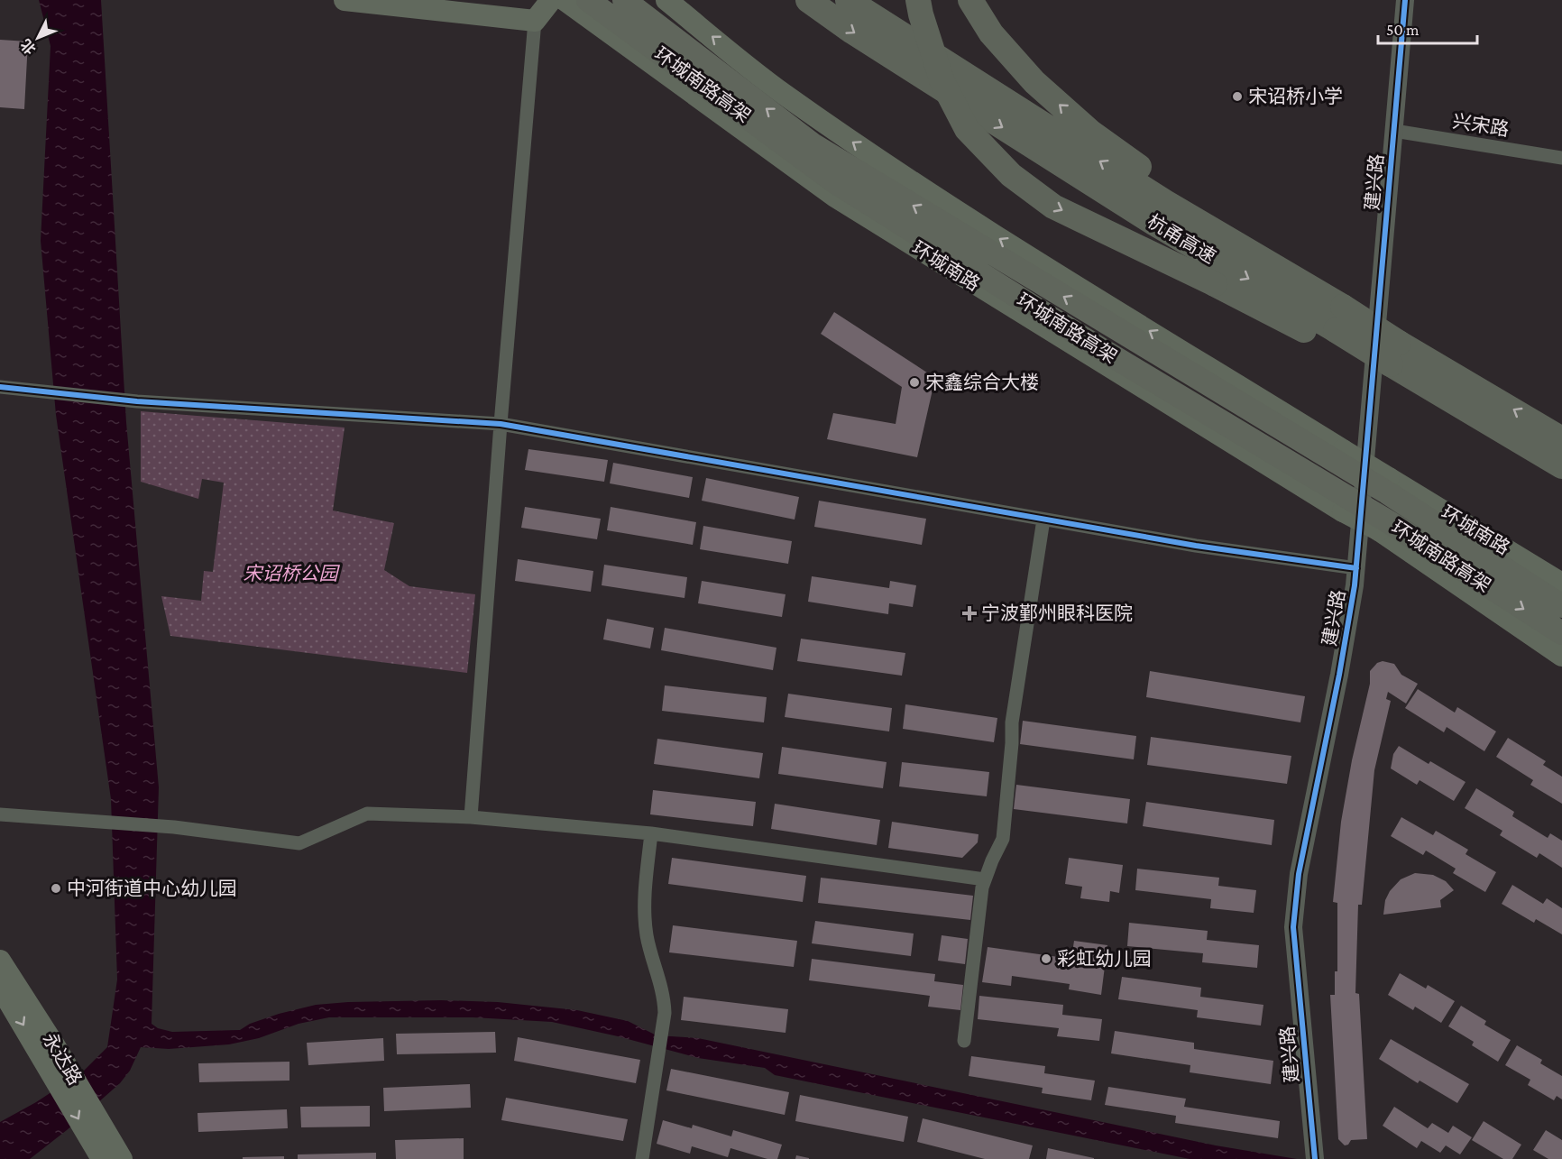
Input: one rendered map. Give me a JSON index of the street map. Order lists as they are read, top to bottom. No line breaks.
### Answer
{"streets":{"highway":["环城南路高架","杭甬高速"],"main road":["环城南路","永达路"],"street":["兴宋路","建兴路"]},"crossings":[["兴宋路","建兴路"]],"parks":["宋诏桥公园"],"places":{"other":["宋诏桥小学","宋鑫综合大楼","中河街道中心幼儿园","彩虹幼儿园"],"health":["宁波鄞州眼科医院"]},"scale_bar":"50 m","north":"bottom left"}
